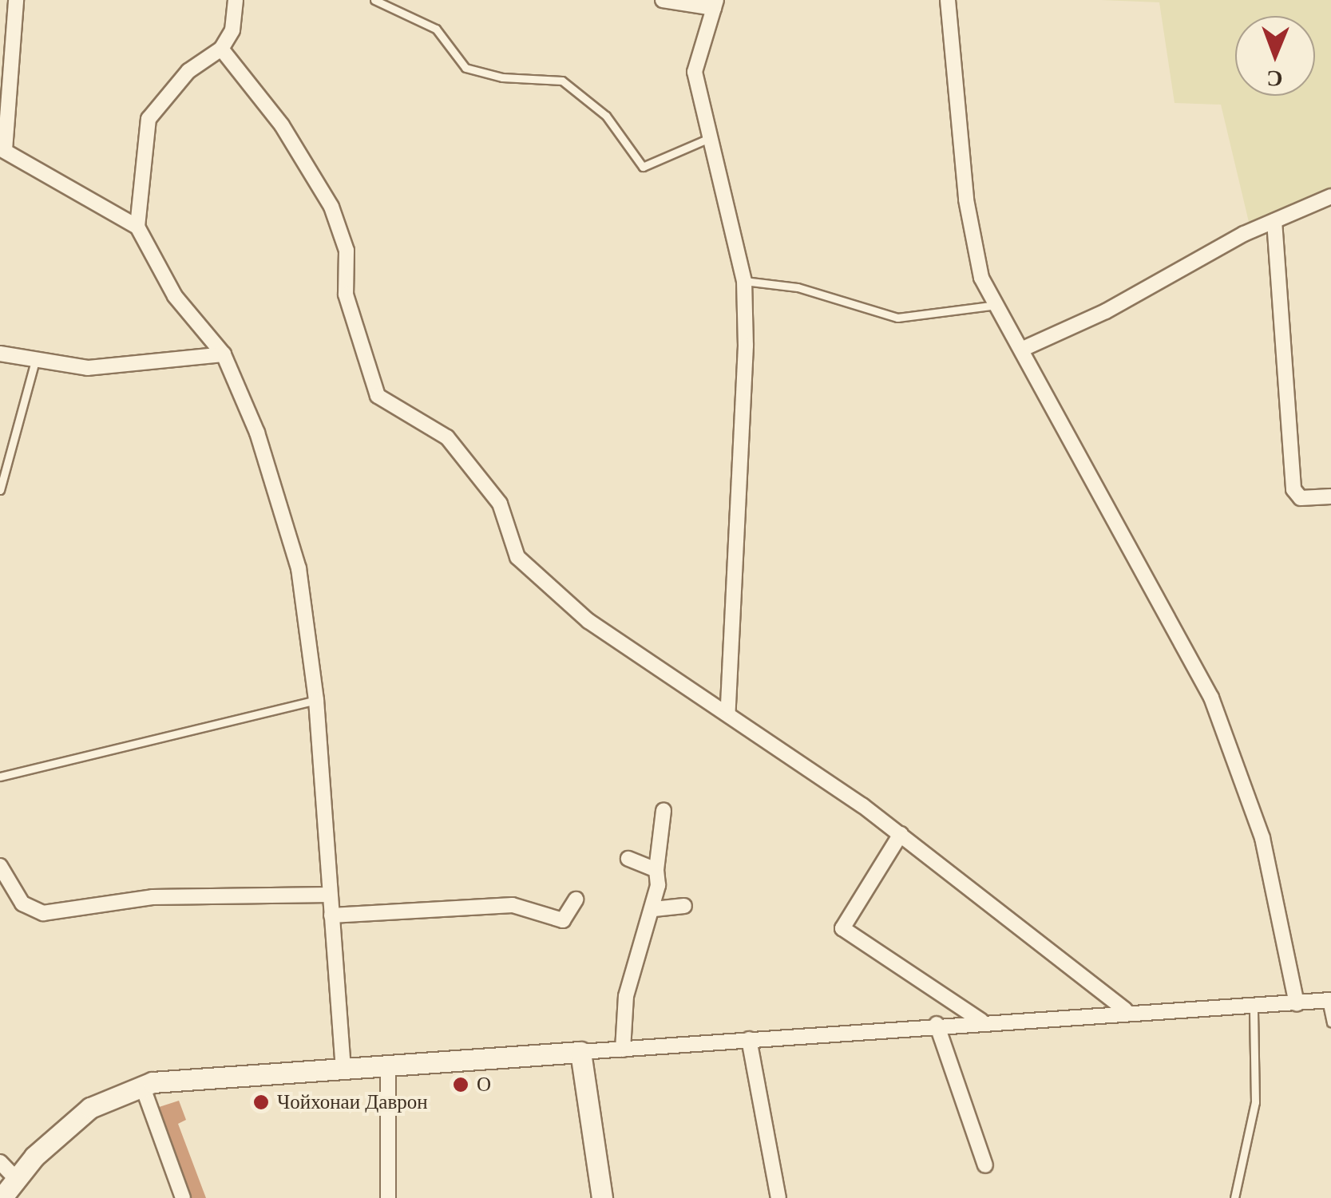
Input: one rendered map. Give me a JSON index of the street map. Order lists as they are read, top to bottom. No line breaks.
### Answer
{"places":["O","Чойхонаи Даврон"],"north":"bottom"}
